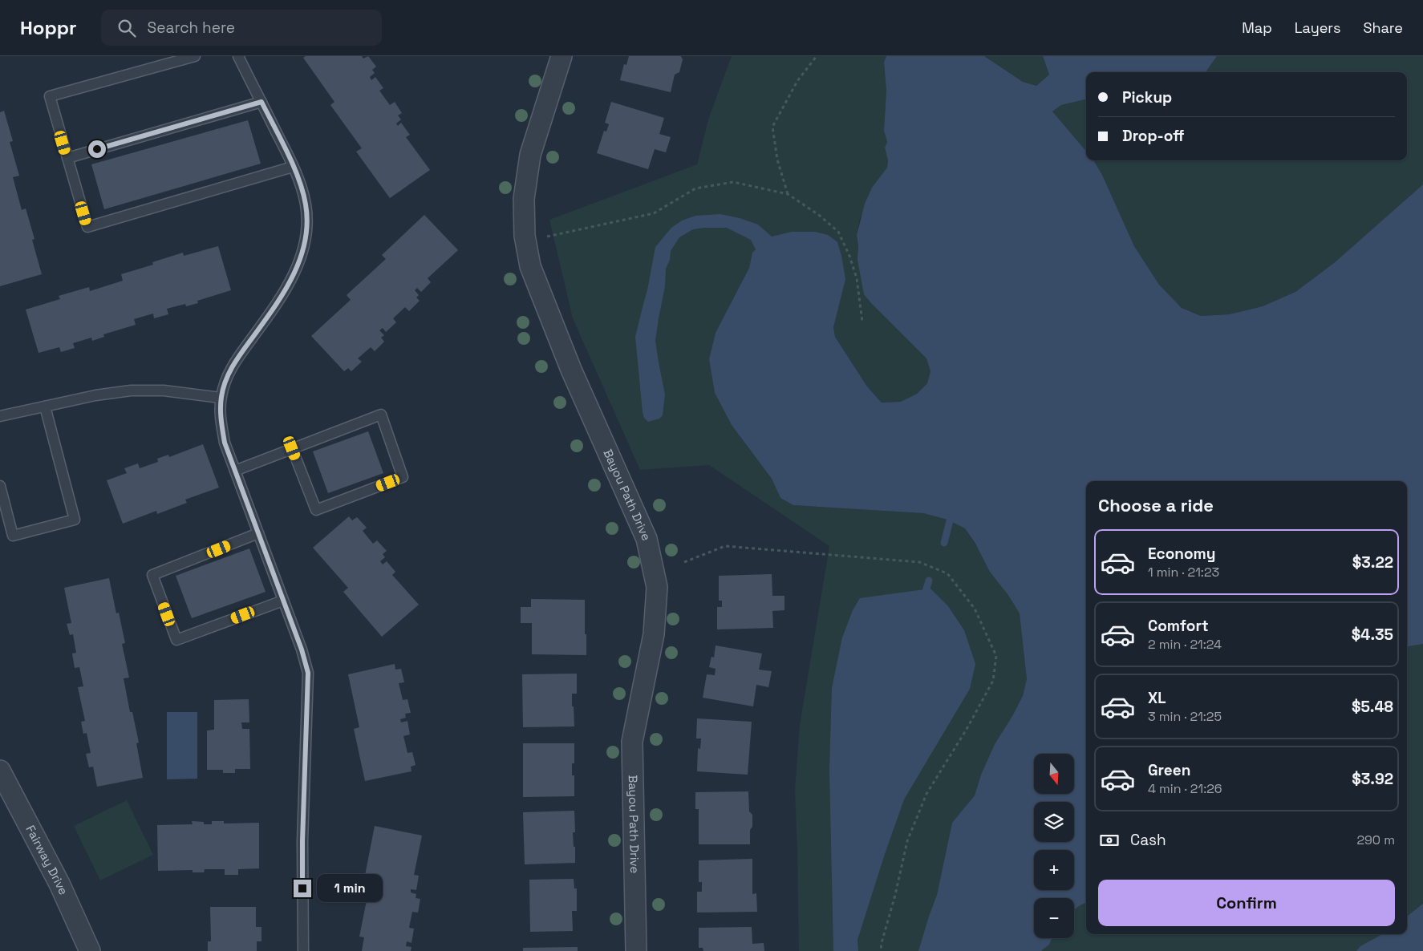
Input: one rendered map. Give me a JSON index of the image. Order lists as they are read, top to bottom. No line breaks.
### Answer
{"streets":{"street":["Bayou Path Drive","Fairway Drive"]},"north":"bottom","page":{"header":"Hoppr","search":"Search here","nav":["Map","Layers","Share"],"banner":["Pickup","Drop-off"],"heading":"Choose a ride","list":[{"name":"Economy","note":"1 min · 21:23","value":"$3.22"},{"name":"Comfort","note":"2 min · 21:24","value":"$4.35"},{"name":"XL","note":"3 min · 21:25","value":"$5.48"},{"name":"Green","note":"4 min · 21:26","value":"$3.92"}],"map_buttons":["+","−"],"pay":["Cash","290 m"],"buttons":"Confirm","bubble":"1 min"}}
